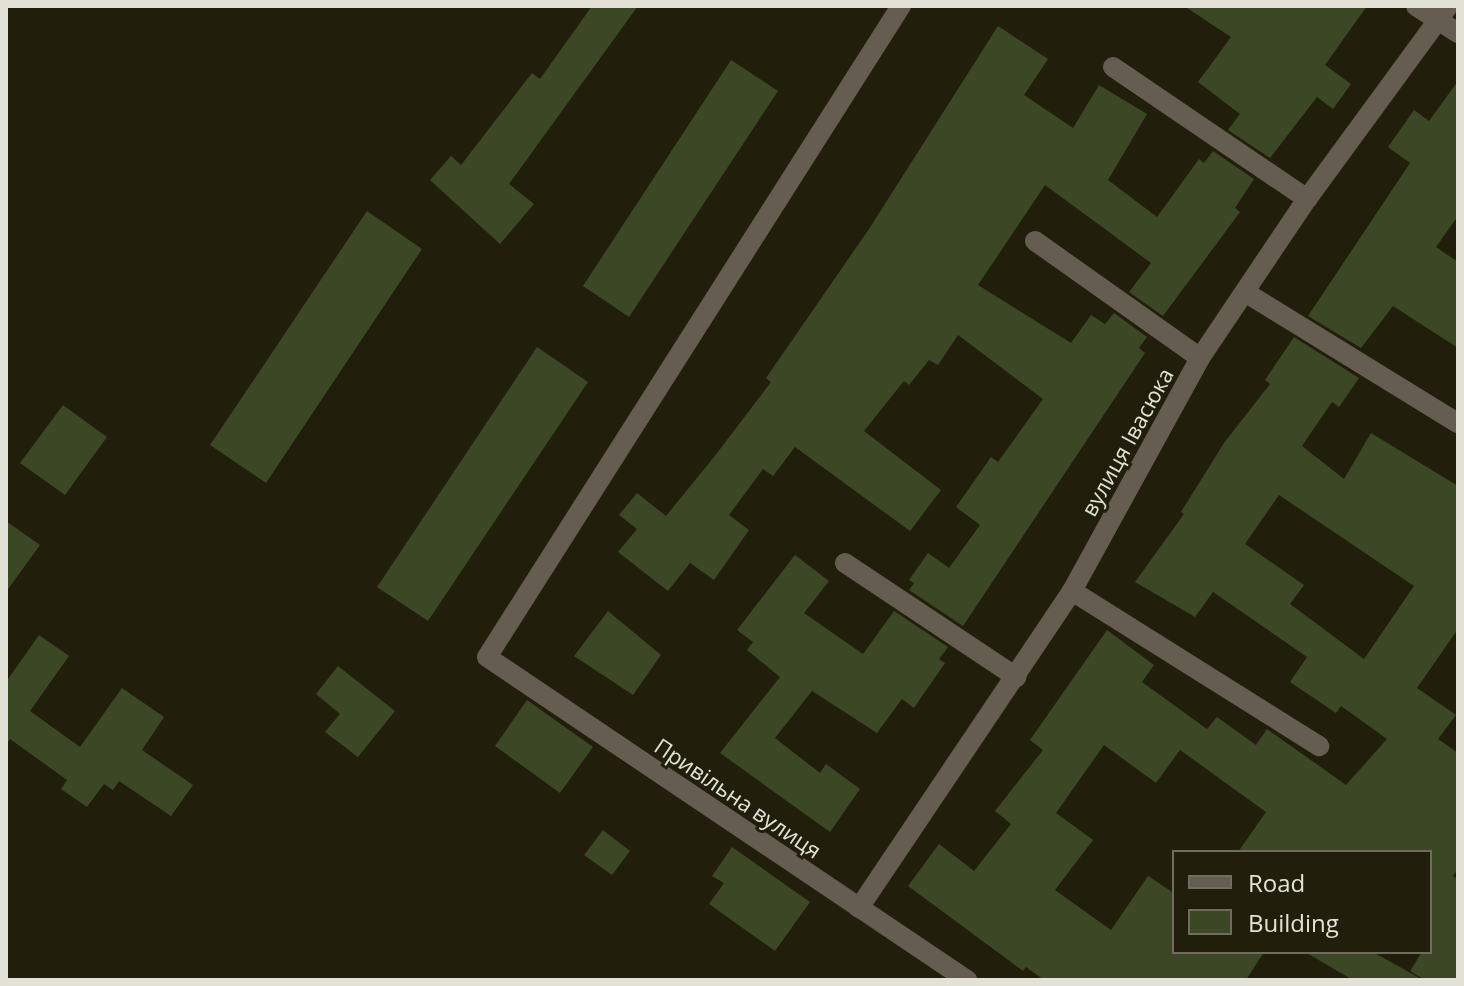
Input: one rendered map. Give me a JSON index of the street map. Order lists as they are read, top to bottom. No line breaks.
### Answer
{"streets":{"street":["вулиця Івасюка","Привільна вулиця"]},"crossings":[["вулиця Івасюка","Привільна вулиця"]],"legend":["Road","Building"]}
